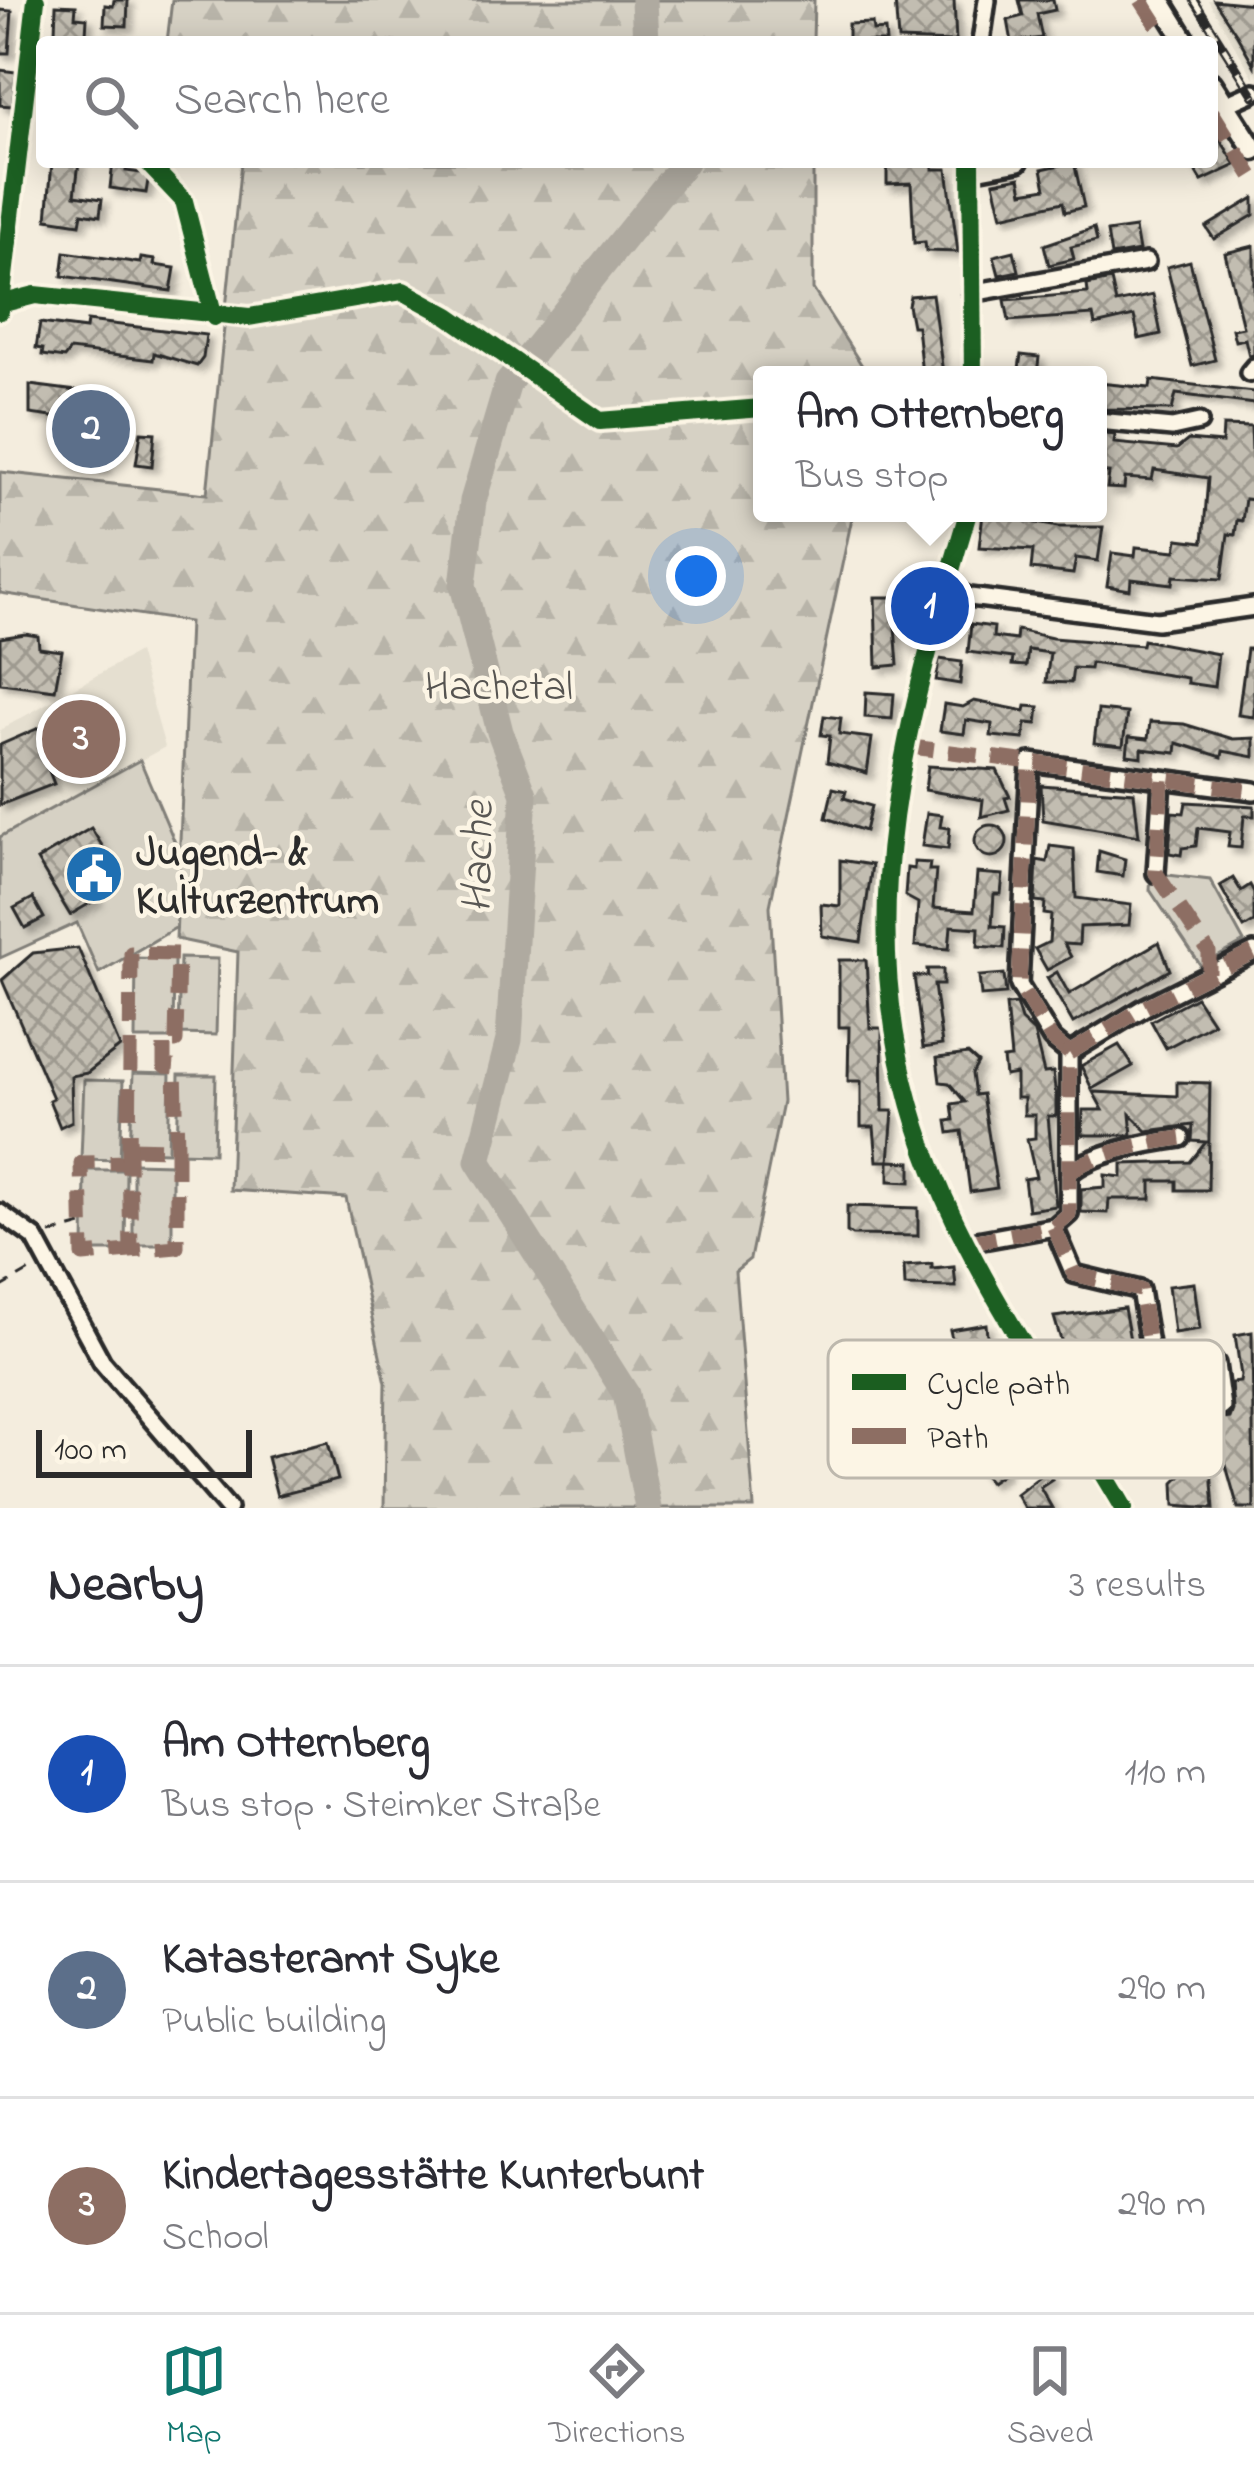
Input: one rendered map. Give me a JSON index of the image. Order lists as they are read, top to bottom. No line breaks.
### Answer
{"water":["Hache"],"parks":["Hachetal"],"places":{"public building":["Jugend- & Kulturzentrum"]},"legend":["Cycle path","Path"],"scale_bar":"100 m","page":{"search":"Search here","popup":["Am Otternberg","Bus stop"],"pins":["2","1","3"],"scale":"100 m","heading":["Nearby","3 results"],"list":[{"mark":"1","name":"Am Otternberg","note":"Bus stop · Steimker Straße","value":"110 m"},{"mark":"2","name":"Katasteramt Syke","note":"Public building","value":"290 m"},{"mark":"3","name":"Kindertagesstätte Kunterbunt","note":"School","value":"290 m"}],"nav":["Map","Directions","Saved"]}}
